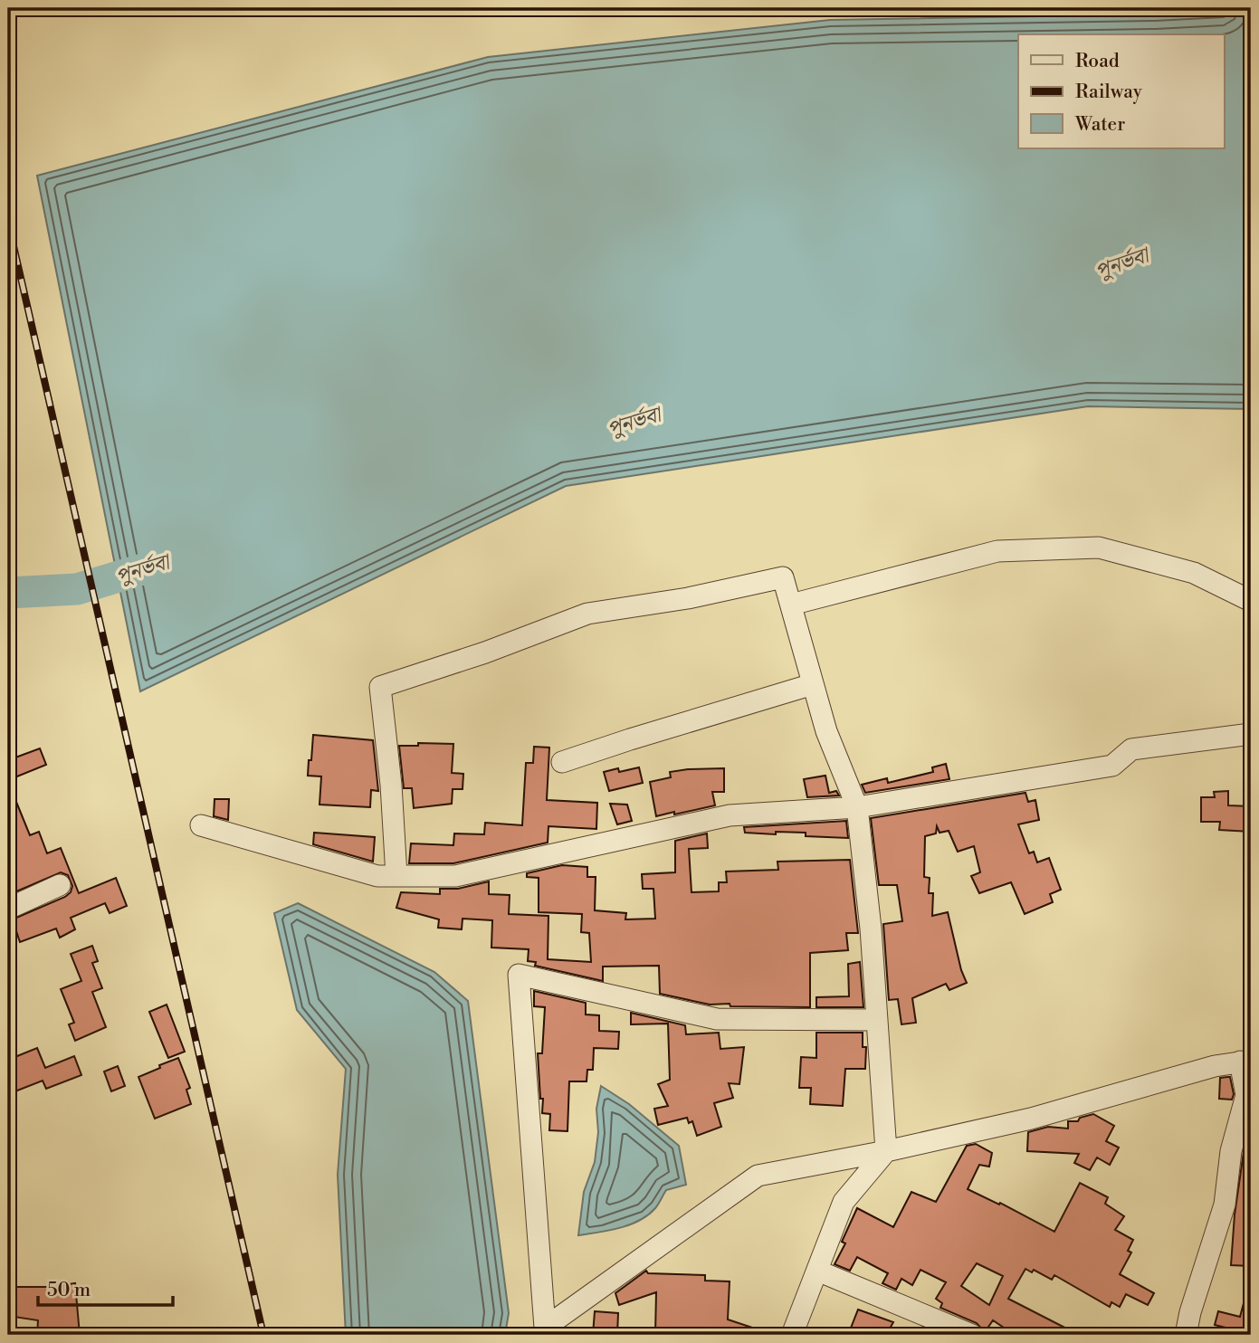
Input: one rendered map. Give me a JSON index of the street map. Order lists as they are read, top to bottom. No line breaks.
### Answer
{"water":["পুনর্ভবা"],"legend":["Road","Railway","Water"],"scale_bar":"50 m"}
